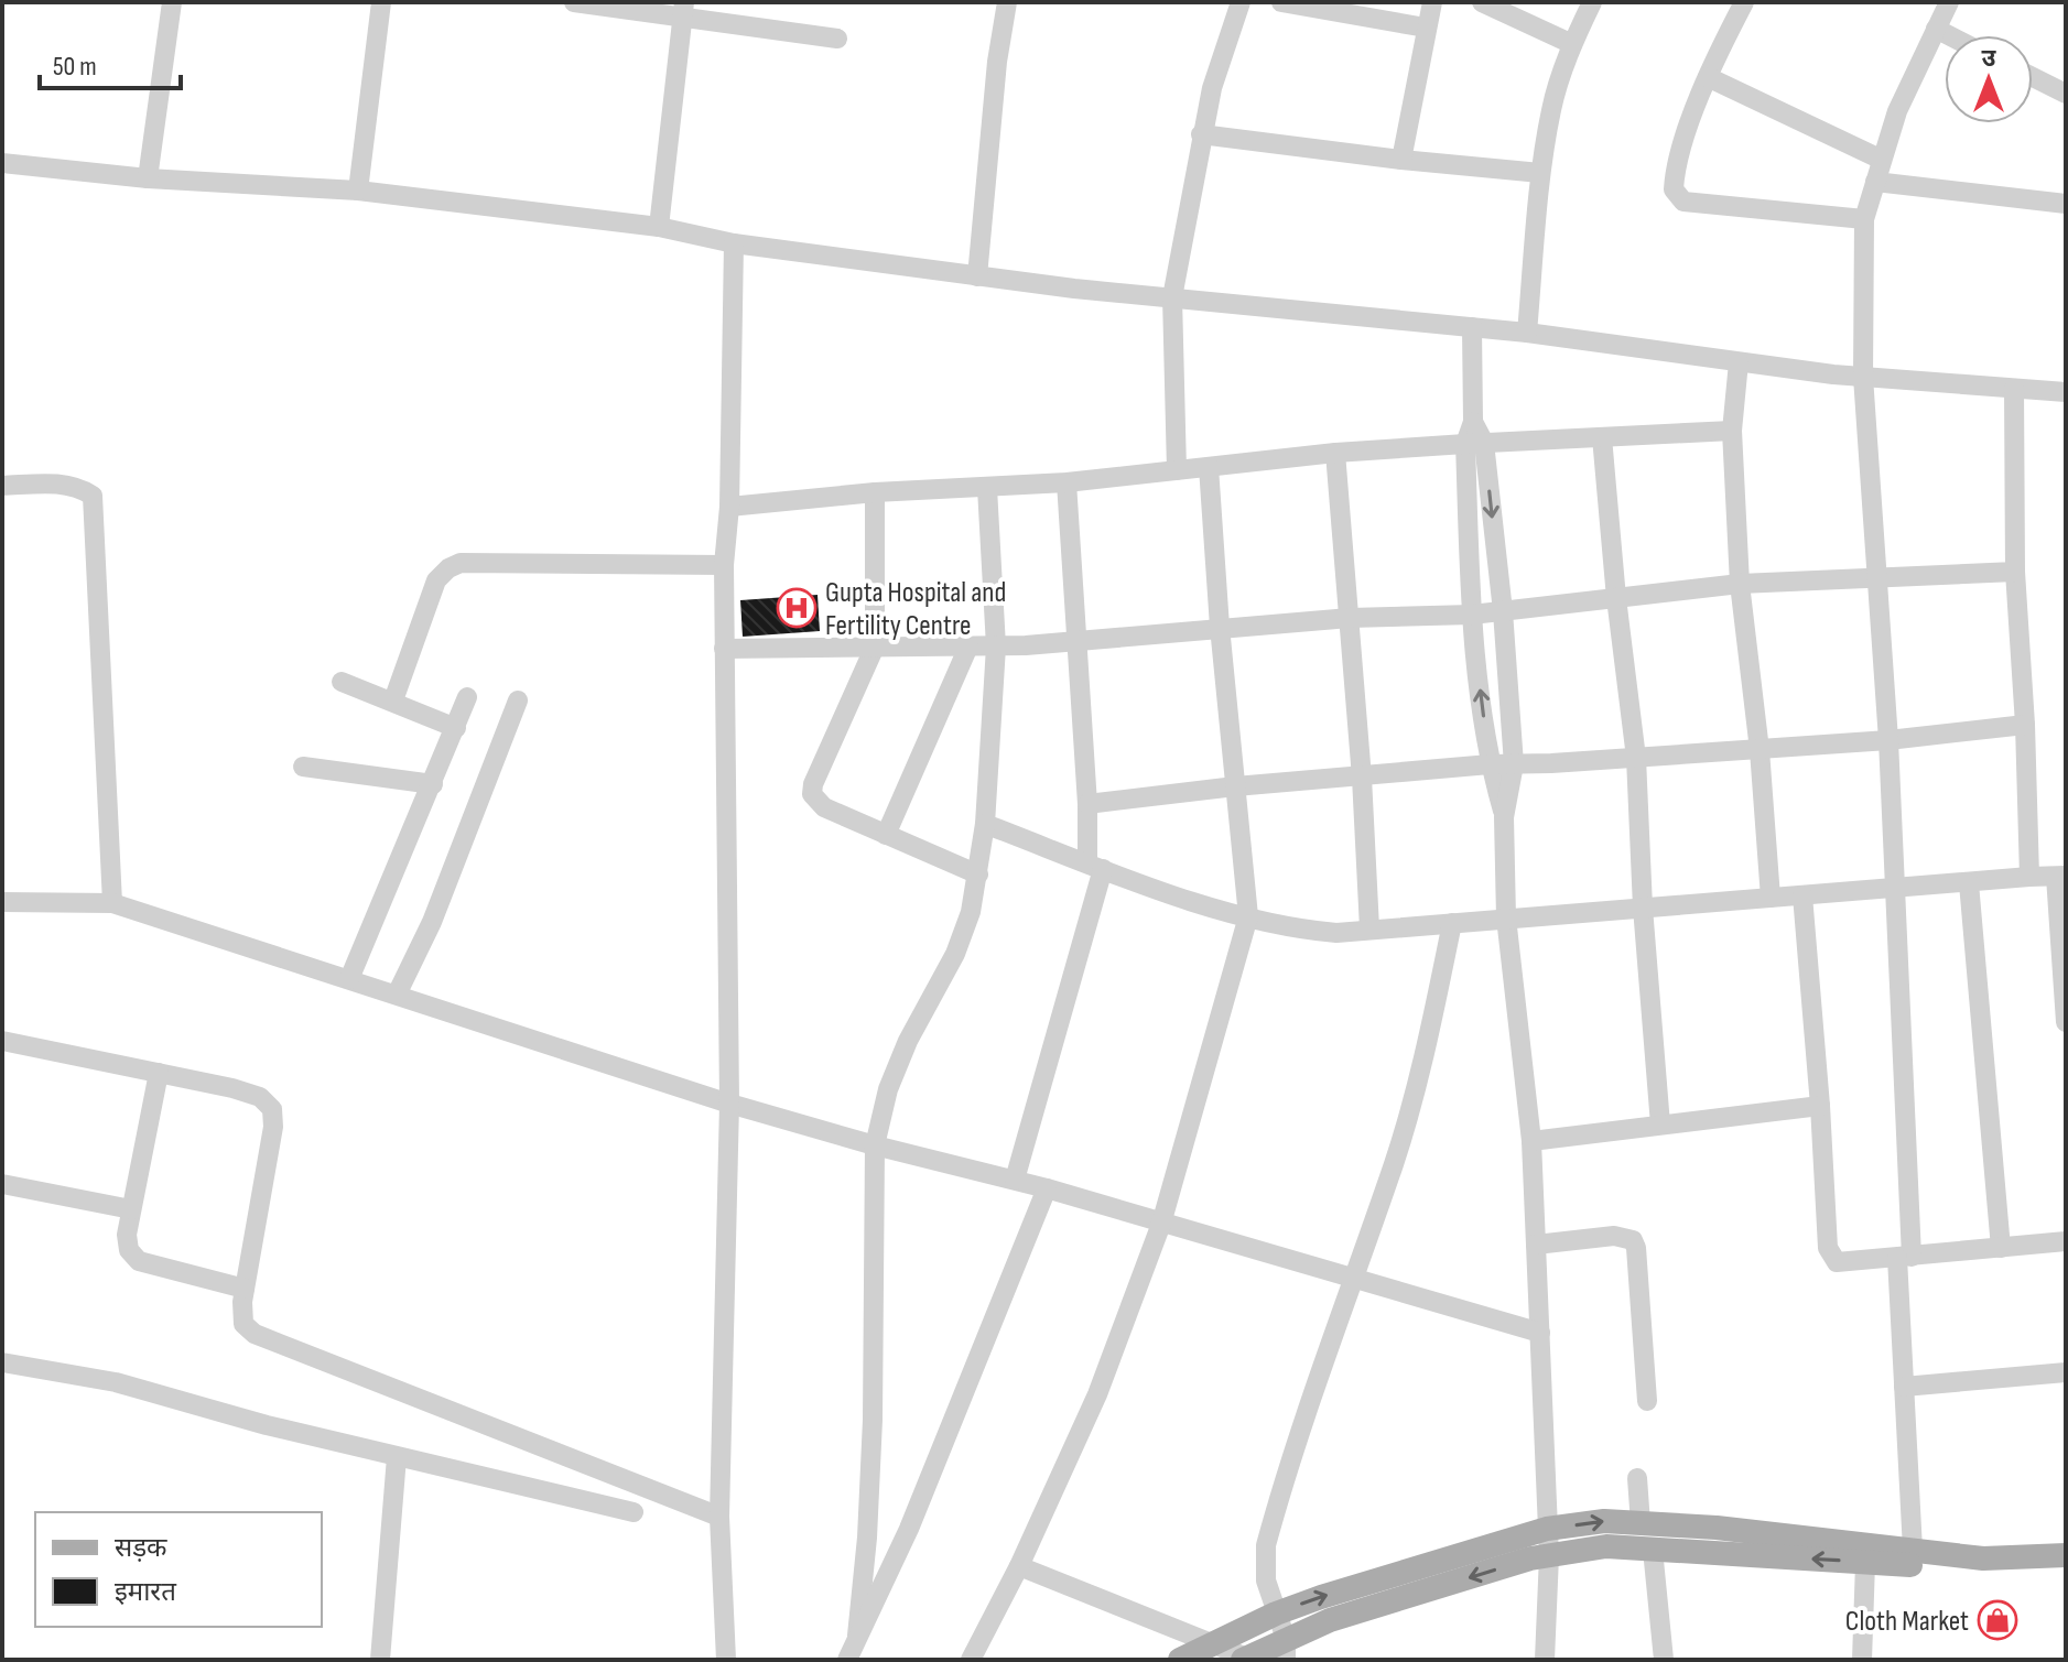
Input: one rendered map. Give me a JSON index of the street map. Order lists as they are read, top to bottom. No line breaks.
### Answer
{"places":{"hospital":["Gupta Hospital and Fertility Centre"],"shop":["Cloth Market"]},"legend":["सड़क","इमारत"],"scale_bar":"50 m","north":"top"}
